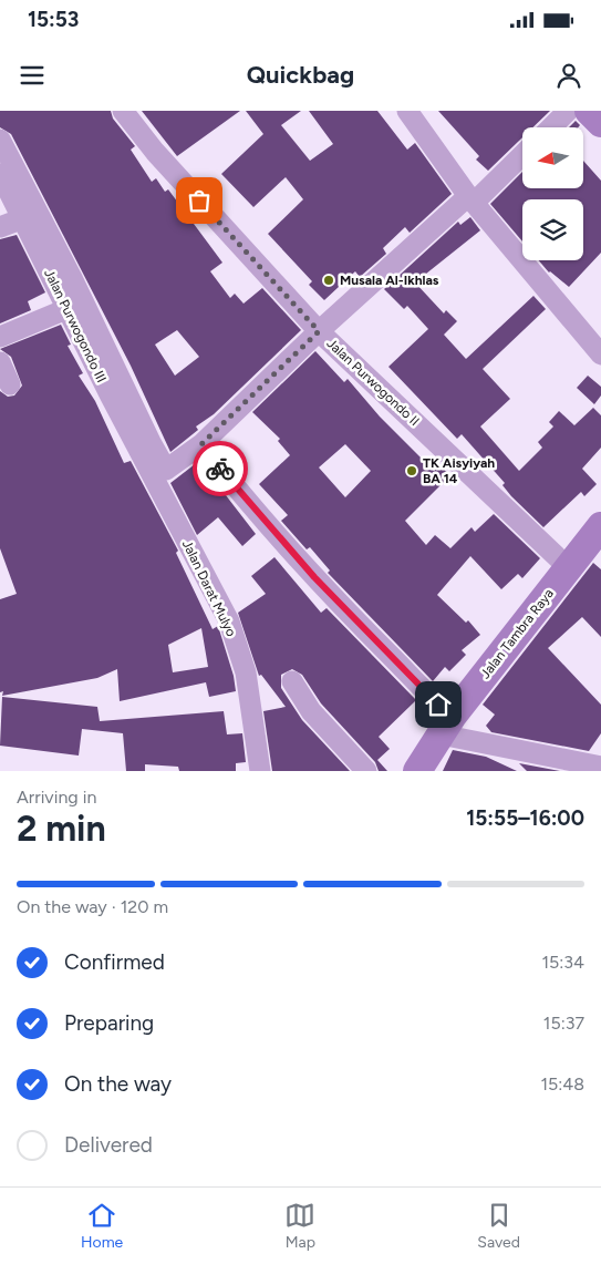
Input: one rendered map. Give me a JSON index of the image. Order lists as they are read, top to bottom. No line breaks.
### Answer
{"streets":{"street":["Jalan Purwogondo III","Jalan Purwogondo II","Jalan Darat Mulyo","Jalan Tambra Raya"]},"crossings":[["Jalan Purwogondo III","Jalan Darat Mulyo"],["Jalan Purwogondo II","Jalan Tambra Raya"]],"places":["Musala Al-Ikhlas","TK Aisyiyah BA 14"],"north":"left","page":{"status":"15:53","header":"Quickbag","heading":["2 min","Arriving in","15:55–16:00"],"bar":"On the way · 120 m","list":[["Confirmed","15:34"],["Preparing","15:37"],["On the way","15:48"],"Delivered"],"tabs":["Home","Map","Saved"]}}
